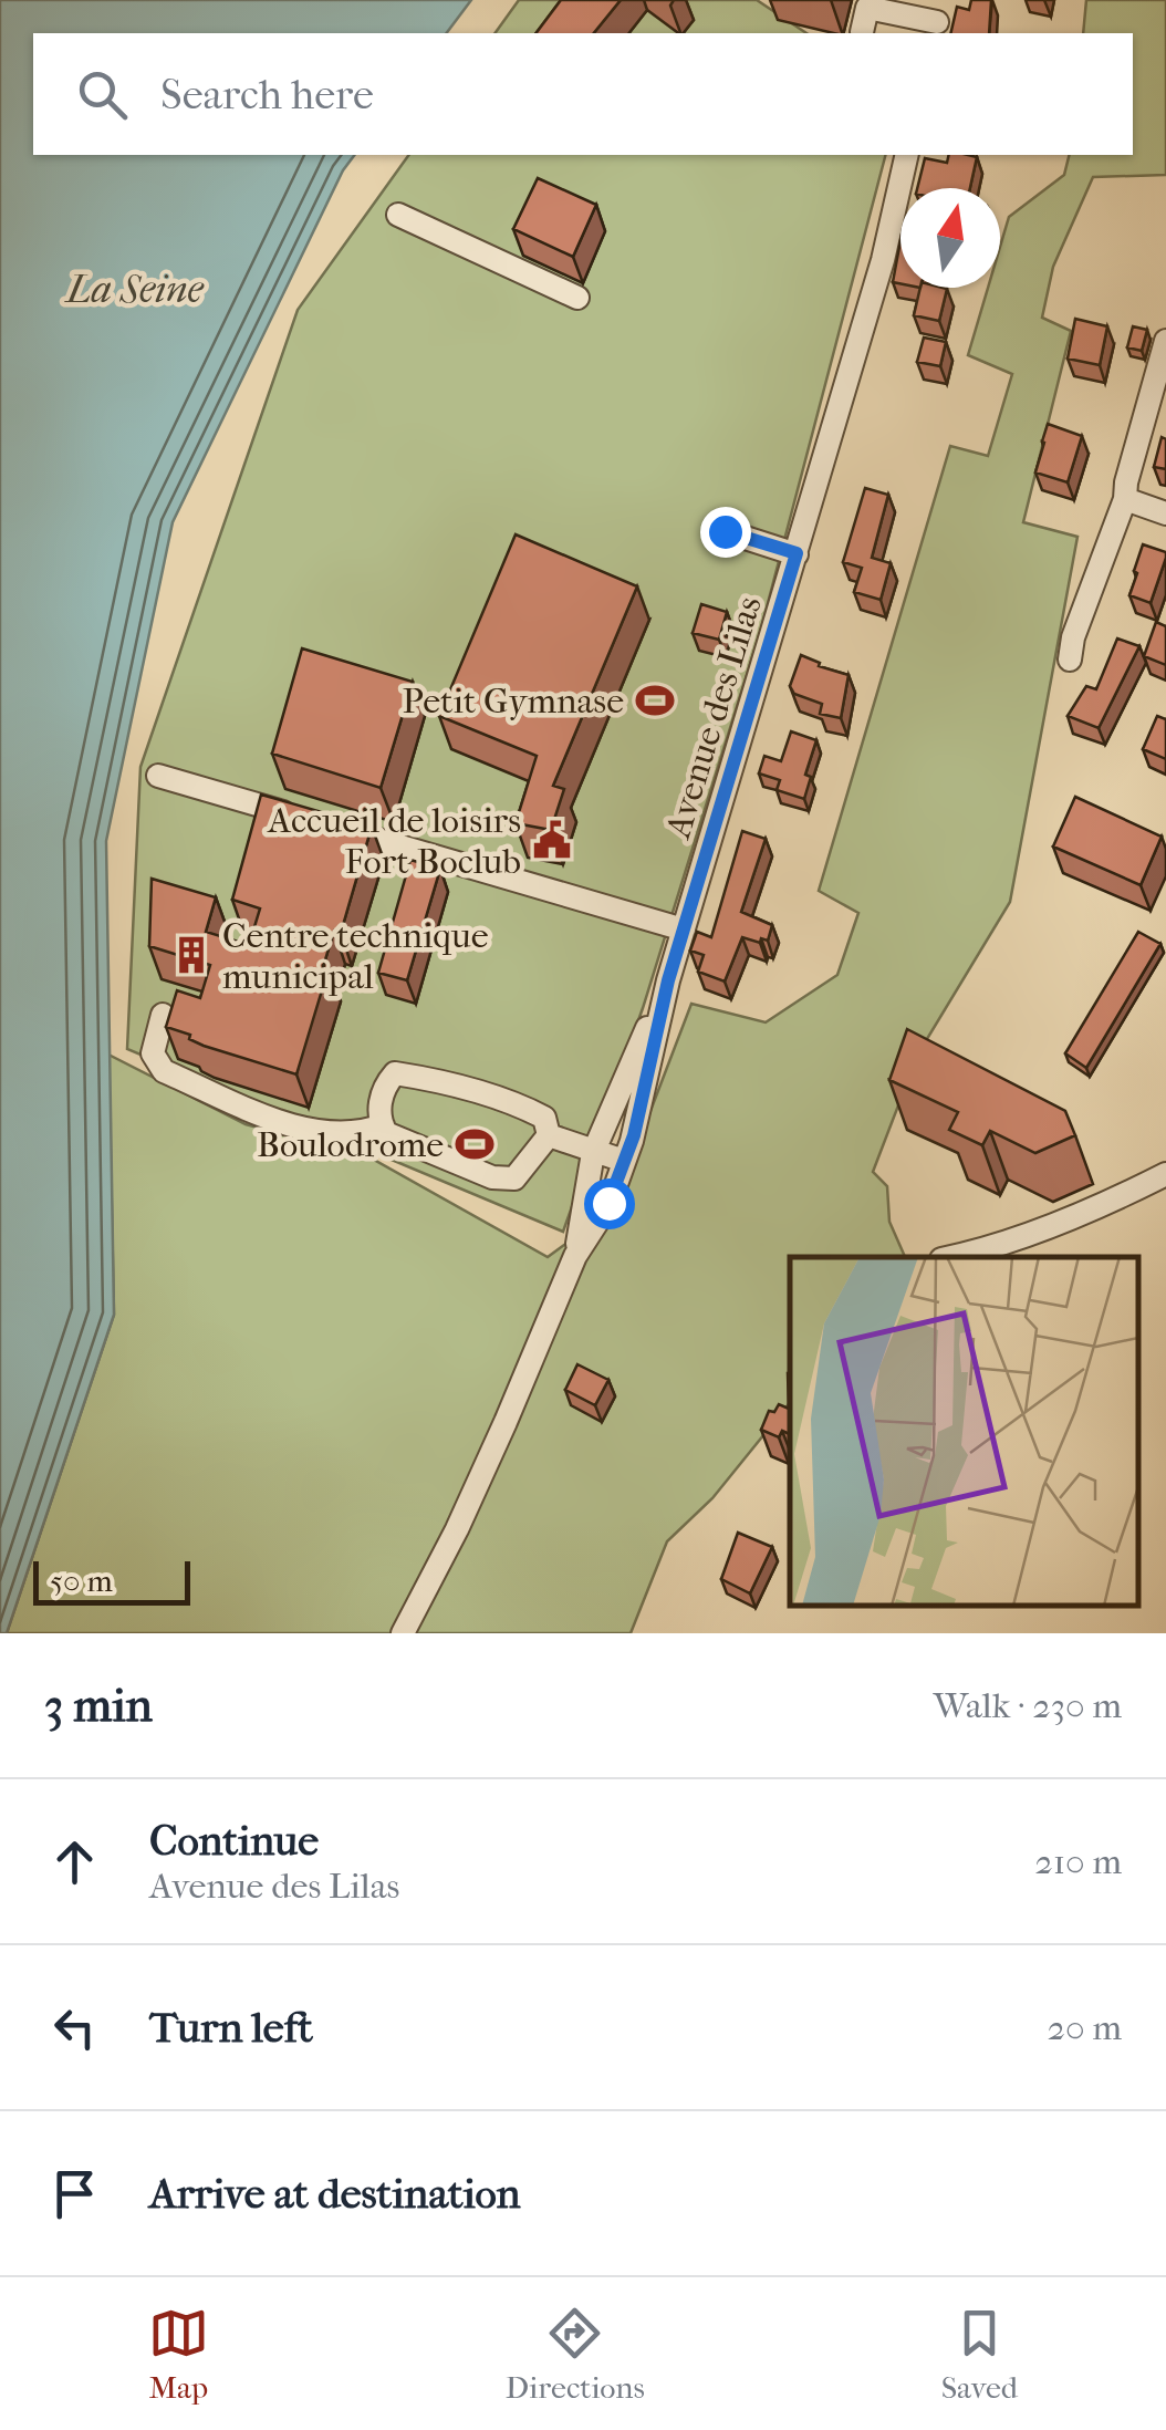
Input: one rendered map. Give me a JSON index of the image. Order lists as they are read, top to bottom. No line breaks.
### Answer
{"streets":{"street":["Avenue des Lilas"]},"water":["La Seine"],"places":{"sports":["Petit Gymnase","Boulodrome"],"public building":["Accueil de loisirs Fort Boclub"],"building":["Centre technique municipal"]},"scale_bar":"50 m","north":"top","page":{"search":"Search here","scale":"50 m","heading":["3 min","Walk · 230 m"],"list":[["Continue","Avenue des Lilas","210 m"],["Turn left","20 m"],"Arrive at destination"],"nav":["Map","Directions","Saved"]}}
